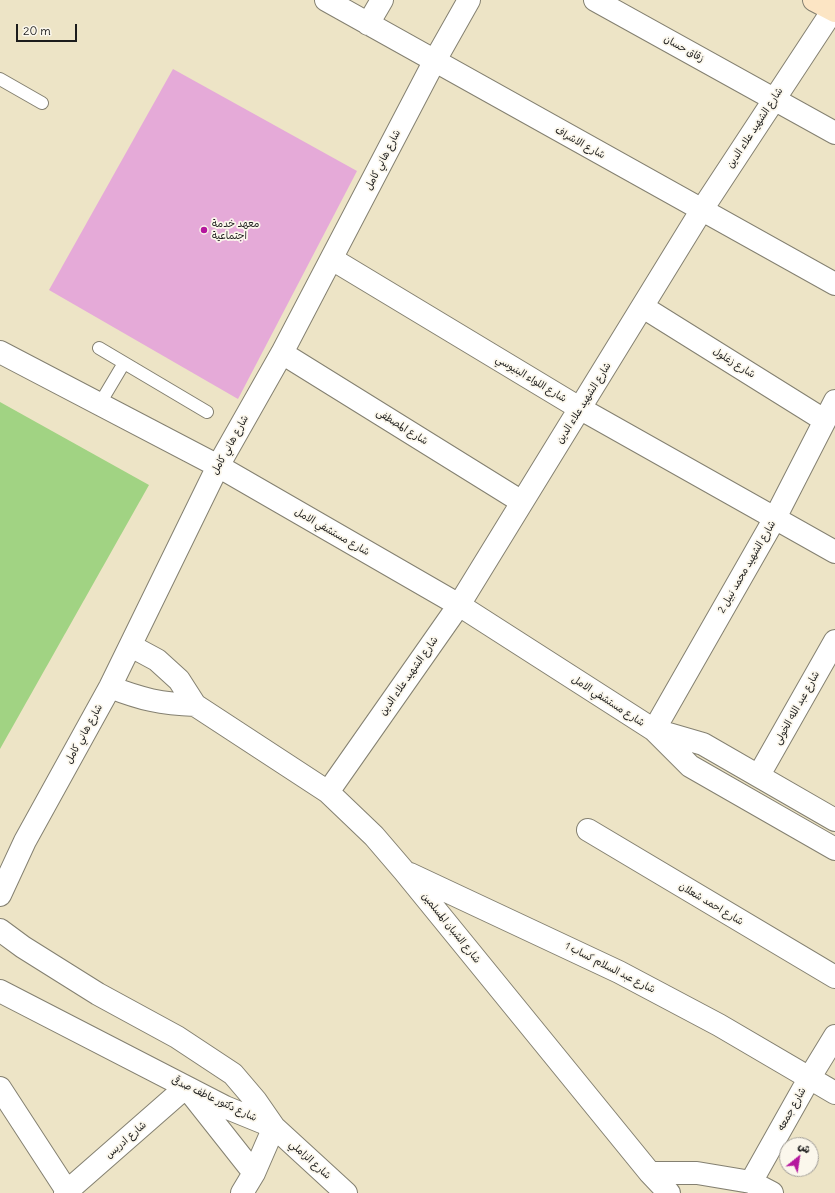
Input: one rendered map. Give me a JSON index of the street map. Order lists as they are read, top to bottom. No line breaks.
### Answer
{"streets":{"street":["زقاق حسان","شارع الشهيد علاء الدين","شارع الاشراف","شارع هاني كامل","شارع زغلول","شارع اللواء البنيوسي","شارع المصطفى","شارع مستشفي الامل","شارع الشهيد محمد نبيل 2","شارع عبد الله الخولى","شارع احمد شعلان","شارع الشبان المسلمين","شارع عبد السلام كساب 1","شارع دكتور عاطف صدقى","شارع جمعه","شارع ادريس","شارع الزاملي"]},"crossings":[["زقاق حسان","شارع الشهيد علاء الدين"],["شارع الشهيد علاء الدين","شارع الاشراف"],["شارع الشهيد علاء الدين","شارع زغلول"],["شارع الشهيد علاء الدين","شارع اللواء البنيوسي"],["شارع الشهيد علاء الدين","شارع المصطفى"],["شارع الشهيد علاء الدين","شارع مستشفي الامل"],["شارع الشهيد علاء الدين","شارع الشبان المسلمين"],["شارع الاشراف","شارع هاني كامل"],["شارع هاني كامل","شارع اللواء البنيوسي"],["شارع هاني كامل","شارع المصطفى"],["شارع هاني كامل","شارع مستشفي الامل"],["شارع هاني كامل","شارع الشبان المسلمين"],["شارع زغلول","شارع الشهيد محمد نبيل 2"],["شارع اللواء البنيوسي","شارع الشهيد محمد نبيل 2"],["شارع مستشفي الامل","شارع الشهيد محمد نبيل 2"],["شارع مستشفي الامل","شارع عبد الله الخولى"],["شارع الشبان المسلمين","شارع عبد السلام كساب 1"],["شارع عبد السلام كساب 1","شارع جمعه"],["شارع دكتور عاطف صدقى","شارع ادريس"],["شارع دكتور عاطف صدقى","شارع الزاملي"]],"places":["معهد خدمة اجتماعية"],"scale_bar":"20 m","north":"top right"}
